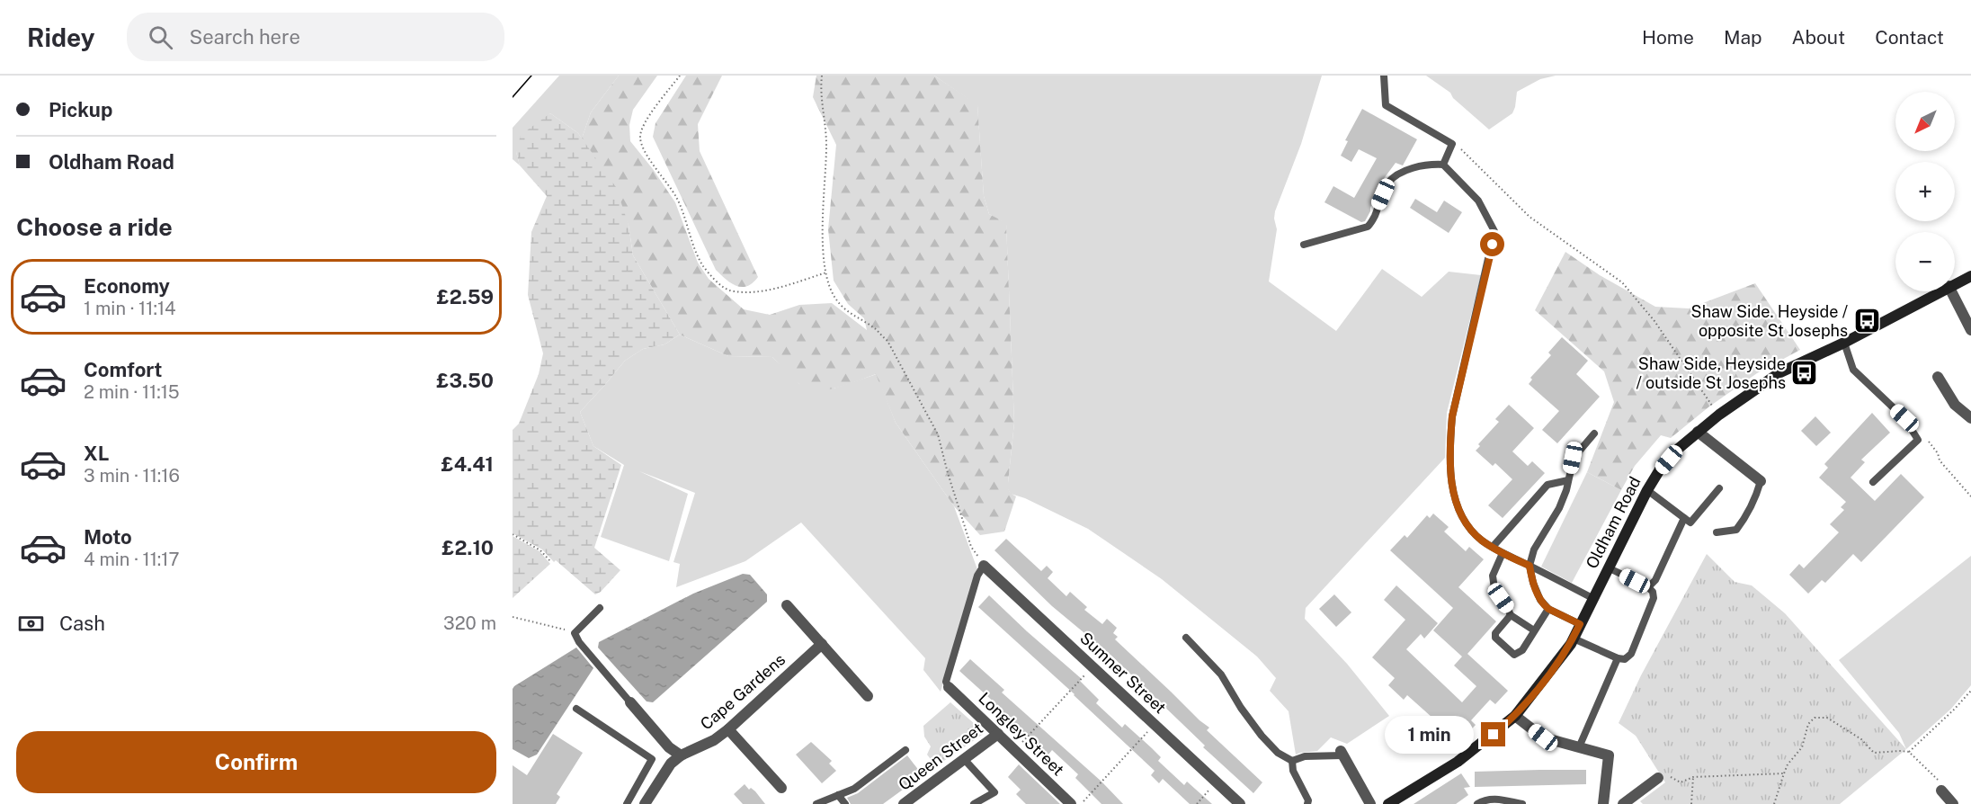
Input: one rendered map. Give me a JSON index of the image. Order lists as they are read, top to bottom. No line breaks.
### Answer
{"streets":{"main road":["Oldham Road"],"street":["Sumner Street","Cape Gardens","Longley Street","Queen Street"]},"crossings":[["Longley Street","Queen Street"]],"places":{"bus stop":["Shaw Side. Heyside / opposite St Josephs","Shaw Side, Heyside / outside St Josephs"]},"north":"bottom left","page":{"header":"Ridey","search":"Search here","nav":["Home","Map","About","Contact"],"banner":["Pickup","Oldham Road"],"map_buttons":["+","−"],"heading":"Choose a ride","list":[{"name":"Economy","note":"1 min · 11:14","value":"£2.59"},{"name":"Comfort","note":"2 min · 11:15","value":"£3.50"},{"name":"XL","note":"3 min · 11:16","value":"£4.41"},{"name":"Moto","note":"4 min · 11:17","value":"£2.10"}],"pay":["Cash","320 m"],"bubble":"1 min","buttons":"Confirm"}}
